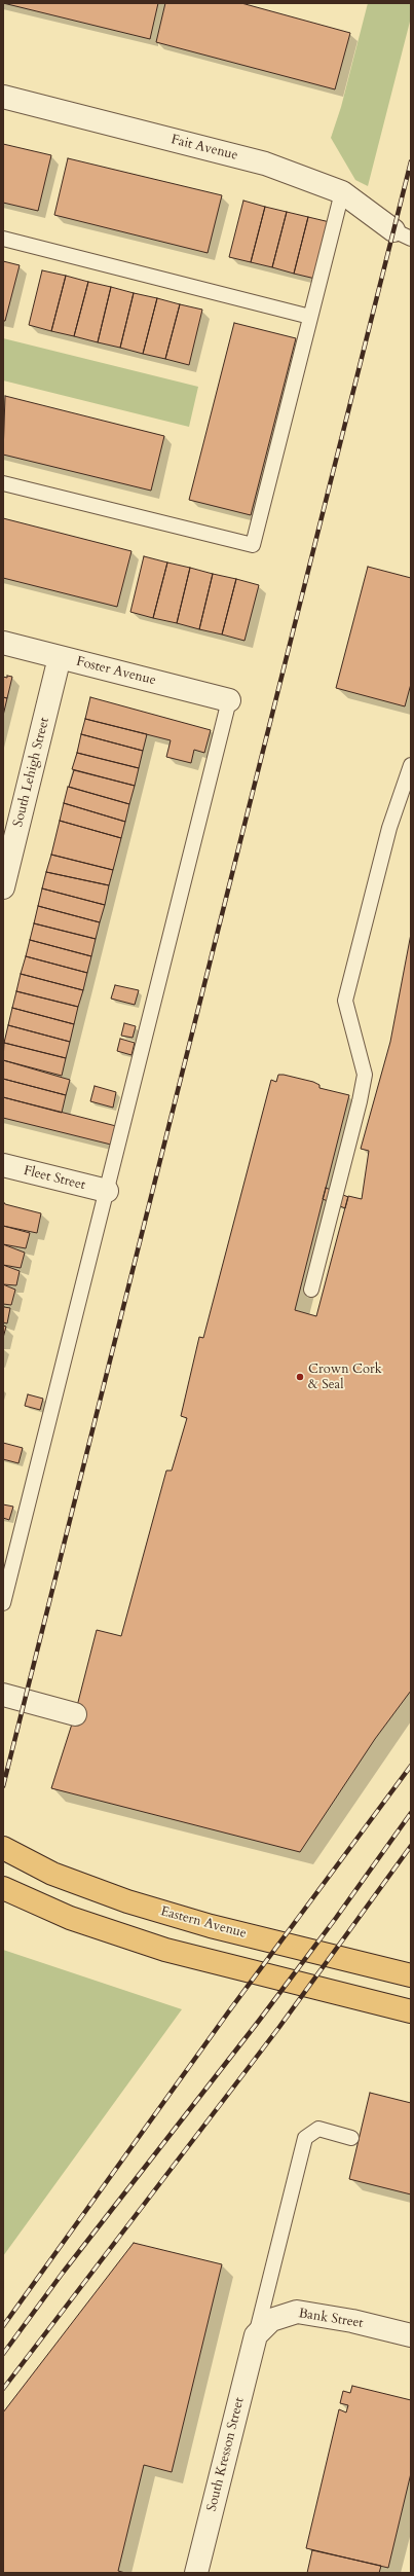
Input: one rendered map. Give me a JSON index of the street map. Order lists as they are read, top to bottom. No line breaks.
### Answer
{"streets":{"main road":["Eastern Avenue"],"street":["Fait Avenue","Foster Avenue","South Lehigh Street","Fleet Street","Bank Street","South Kresson Street"]},"crossings":[["Foster Avenue","South Lehigh Street"],["Bank Street","South Kresson Street"]],"places":["Crown Cork & Seal"]}
